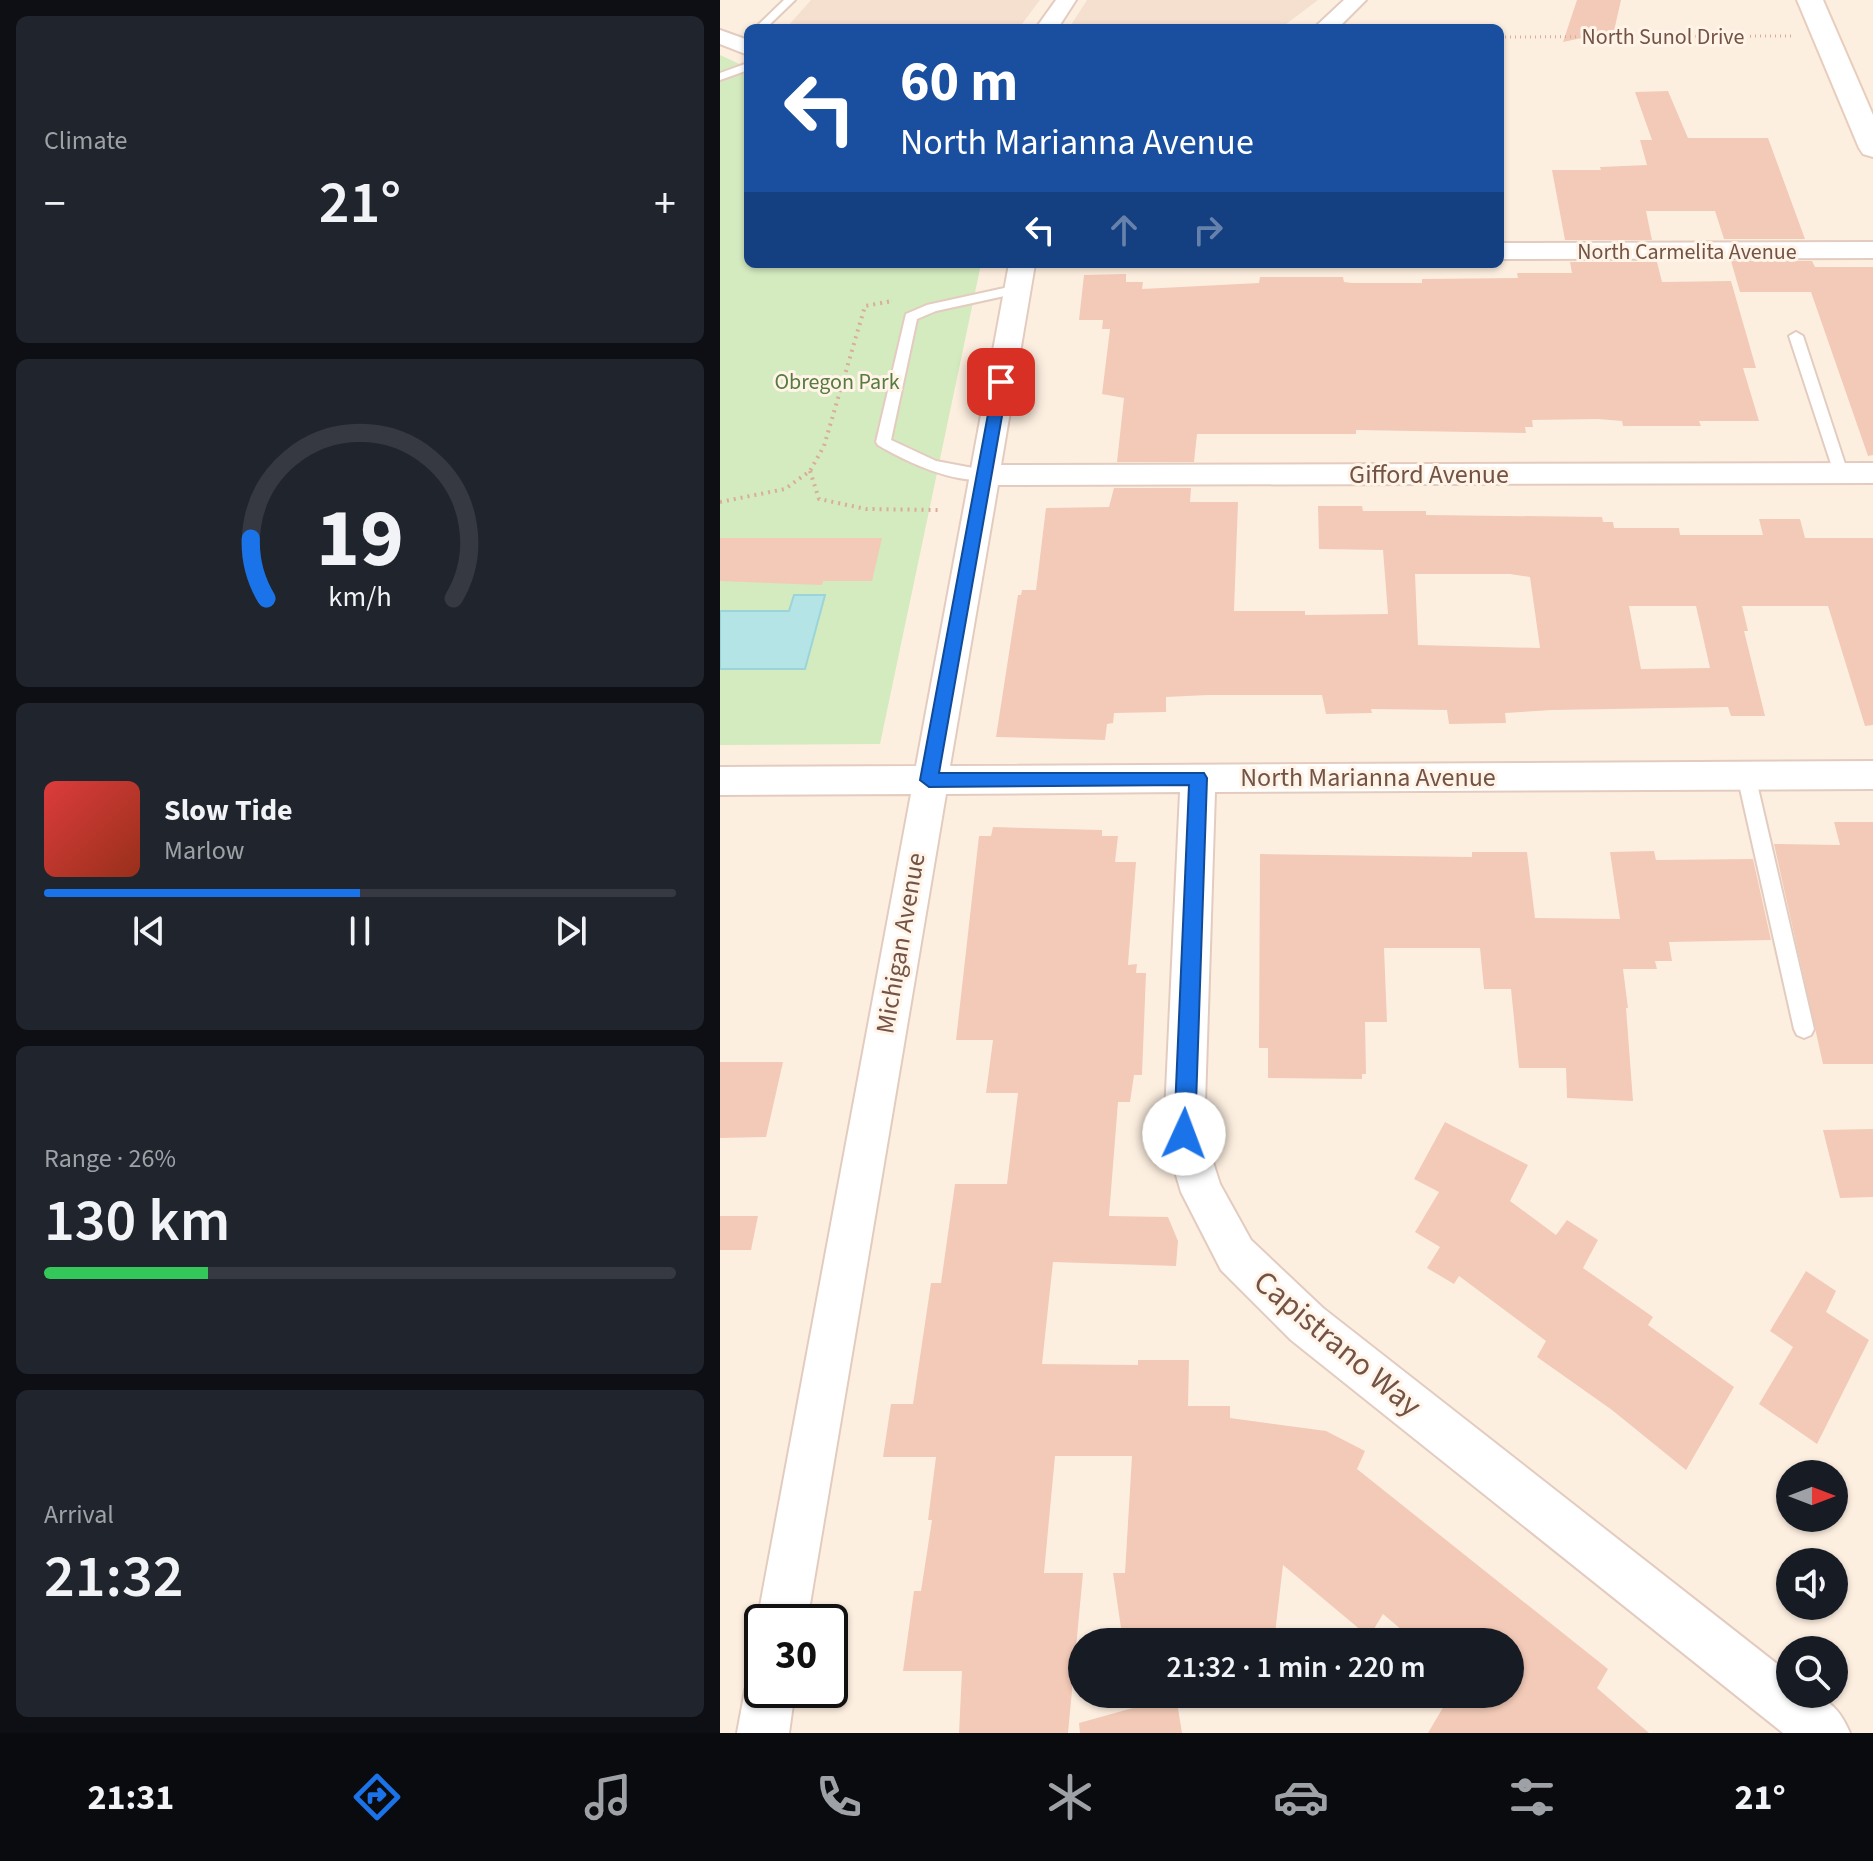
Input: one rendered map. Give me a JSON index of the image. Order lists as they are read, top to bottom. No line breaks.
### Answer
{"streets":{"street":["North Carmelita Avenue","Gifford Avenue","North Marianna Avenue","Michigan Avenue","Capistrano Way"],"path":["North Sunol Drive"]},"crossings":[["Gifford Avenue","Michigan Avenue"],["North Marianna Avenue","Michigan Avenue"],["North Marianna Avenue","Capistrano Way"]],"parks":["Obregon Park"],"north":"right","page":{"tile":["Climate",["Range · 26%","130 km"],["Arrival","21:32"]],"turn":["60 m","North Marianna Avenue"],"heat":["−","21°","+"],"song":["Slow Tide","Marlow"],"limit":"30","trip":"21:32 · 1 min · 220 m","tabs":["21:31","21°"],"gauge":["19","km/h"]}}
